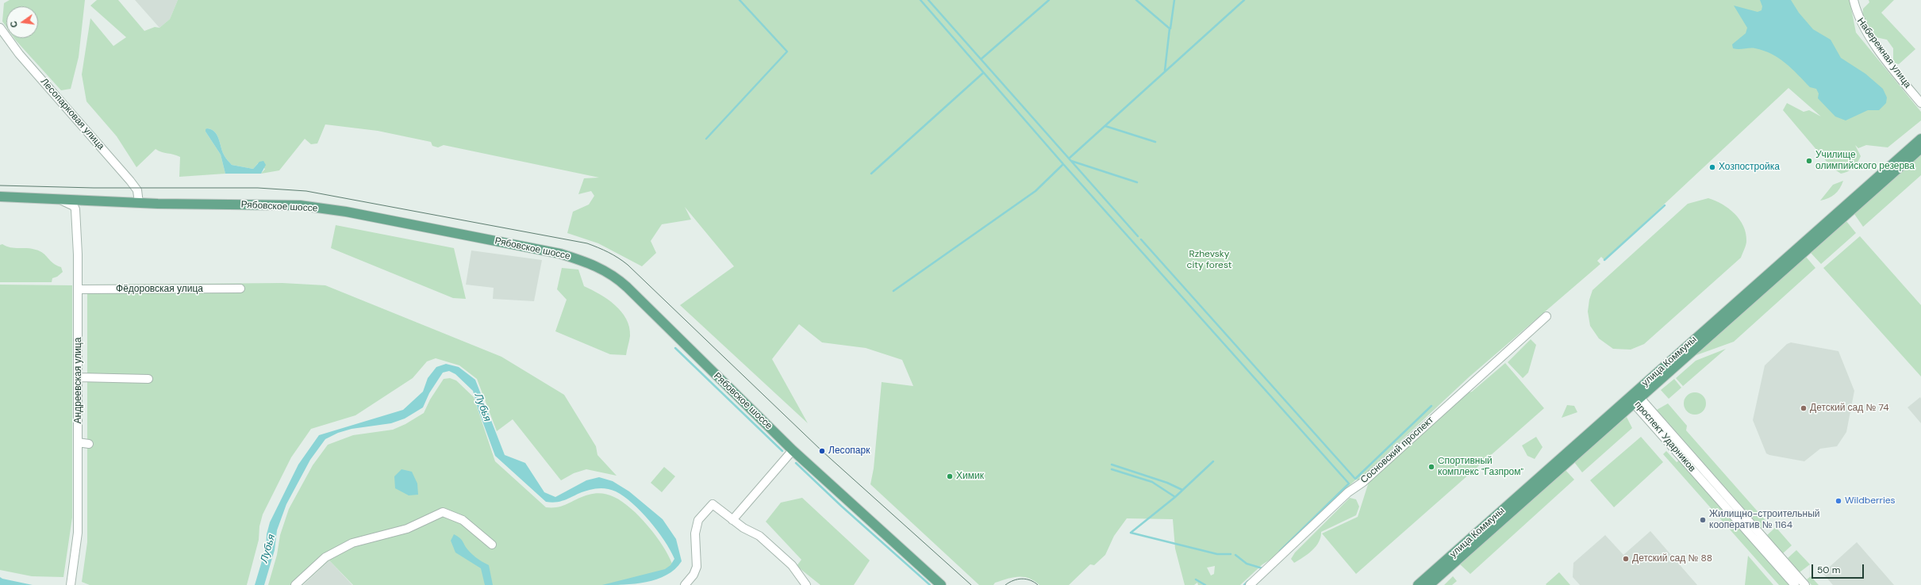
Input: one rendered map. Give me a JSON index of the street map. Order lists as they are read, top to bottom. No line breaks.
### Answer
{"streets":{"main road":["Рябовское шоссе","улица Коммуны"],"street":["Набережная улица","Лесопарковая улица","Фёдоровская улица","Андреевская улица","проспект Ударников","Сосновский проспект"]},"crossings":[["Лесопарковая улица","Рябовское шоссе"],["Рябовское шоссе","Андреевская улица"],["Фёдоровская улица","Андреевская улица"],["улица Коммуны","проспект Ударников"]],"water":["Лубья"],"parks":["Rzhevsky city forest"],"places":["Училище олимпийского резерва","Хозпостройка","Детский сад № 74","Лесопарк","Cпортивный комплекс \"Газпром\"","Химик","Wildberries","Жилищно-строительный кооператив № 1164","Детский сад № 88"],"scale_bar":"50 m","north":"left"}
